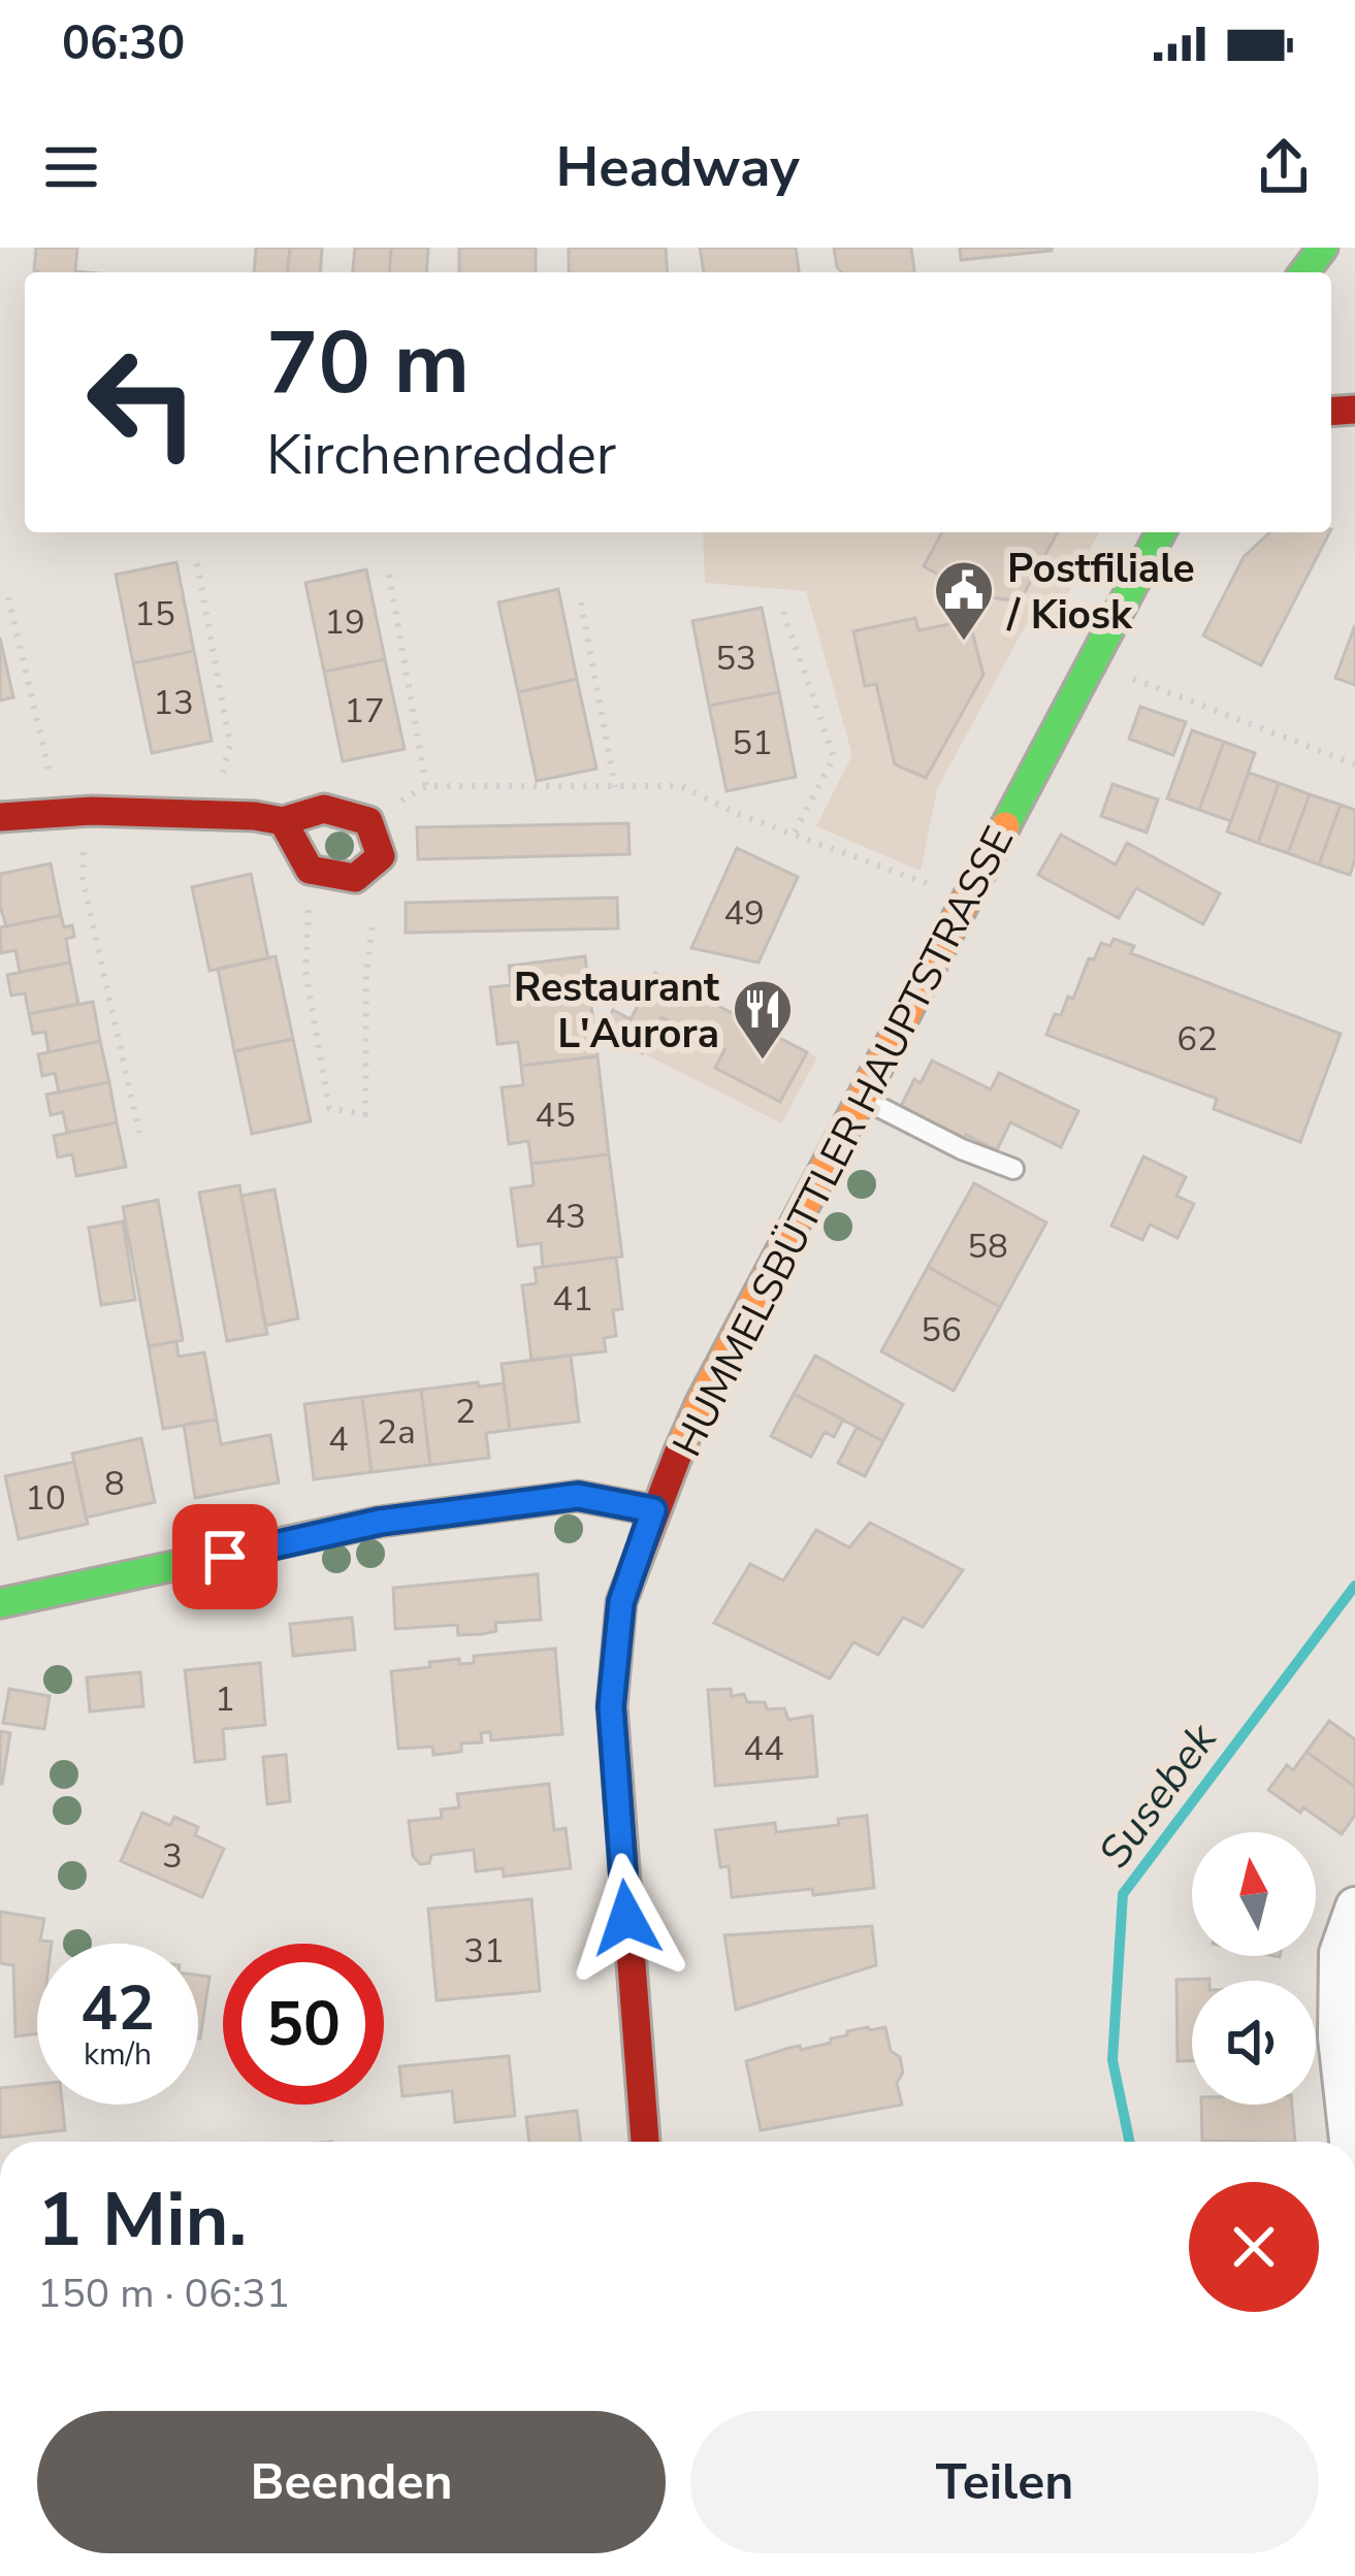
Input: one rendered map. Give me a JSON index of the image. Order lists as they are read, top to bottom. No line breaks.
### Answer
{"streets":{"main road":["HUMMELSBÜTTLER HAUPTSTRASSE"]},"water":["Susebek"],"places":{"public building":["Postfiliale / Kiosk"],"restaurant":["Restaurant L'Aurora"]},"house_numbers":["15","19","53","13","17","51","49","62","45","43","58","41","56","2","2a","4","8","10","1","44","3","31"],"north":"top","page":{"status":"06:30","header":"Headway","turn":["70 m","Kirchenredder"],"speed":"42 km/h","limit":"50","heading":["1 Min.","150 m · 06:31"],"buttons":["Beenden","Teilen"]}}
